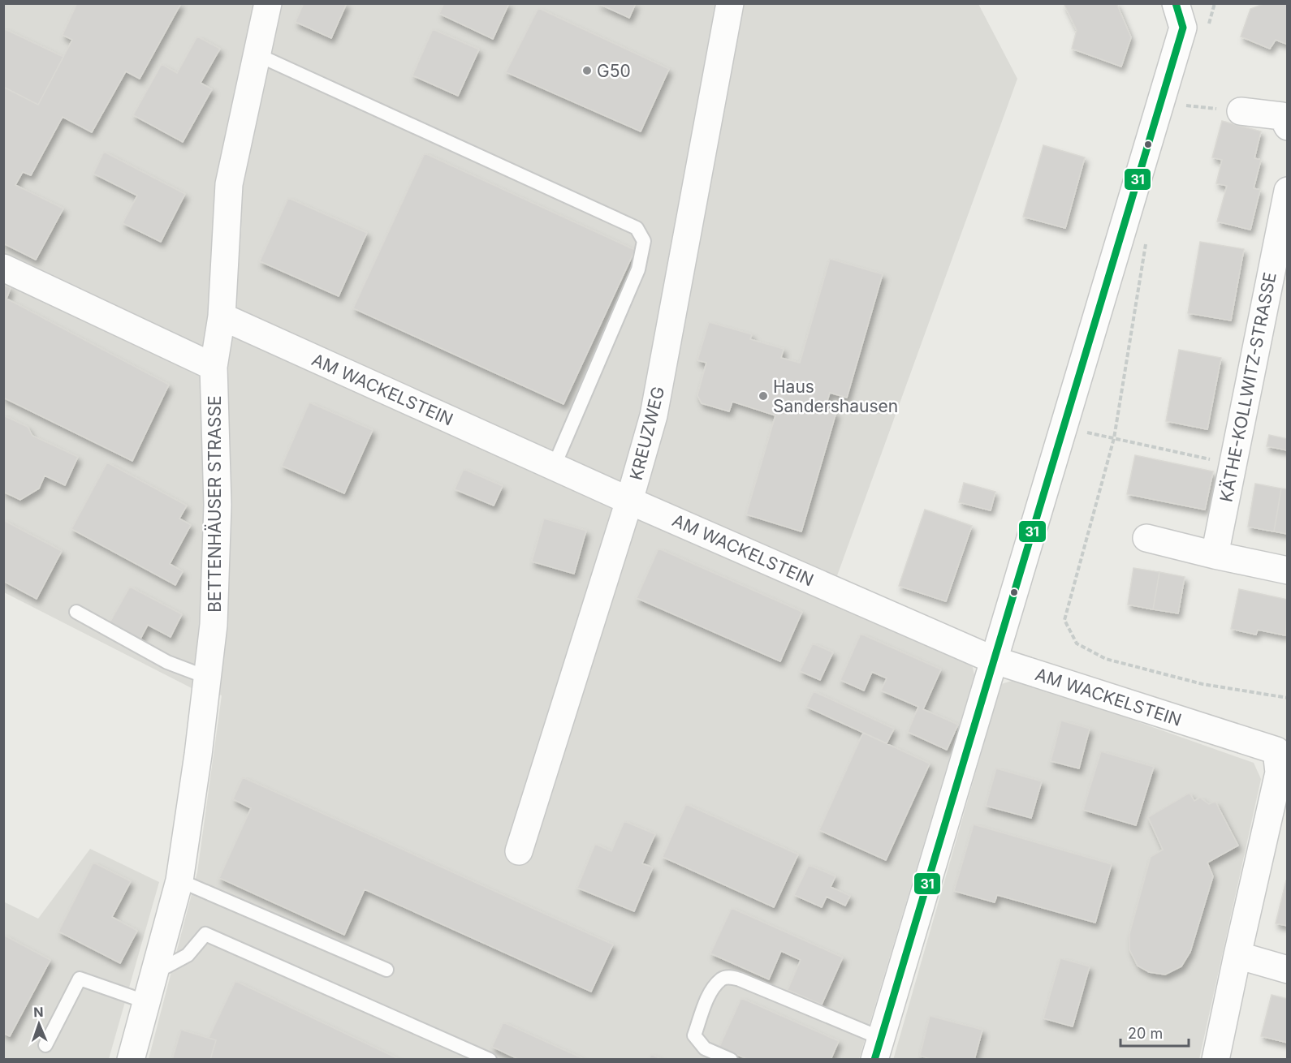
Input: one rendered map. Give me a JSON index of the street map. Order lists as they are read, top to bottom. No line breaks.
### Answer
{"streets":{"street":["KÄTHE-KOLLWITZ-STRASSE","AM WACKELSTEIN","KREUZWEG","BETTENHÄUSER STRASSE"]},"crossings":[["AM WACKELSTEIN","KREUZWEG"],["AM WACKELSTEIN","BETTENHÄUSER STRASSE"]],"places":["G50","Haus Sandershausen"],"lines":["transit line 31"],"scale_bar":"20 m","north":"top"}
